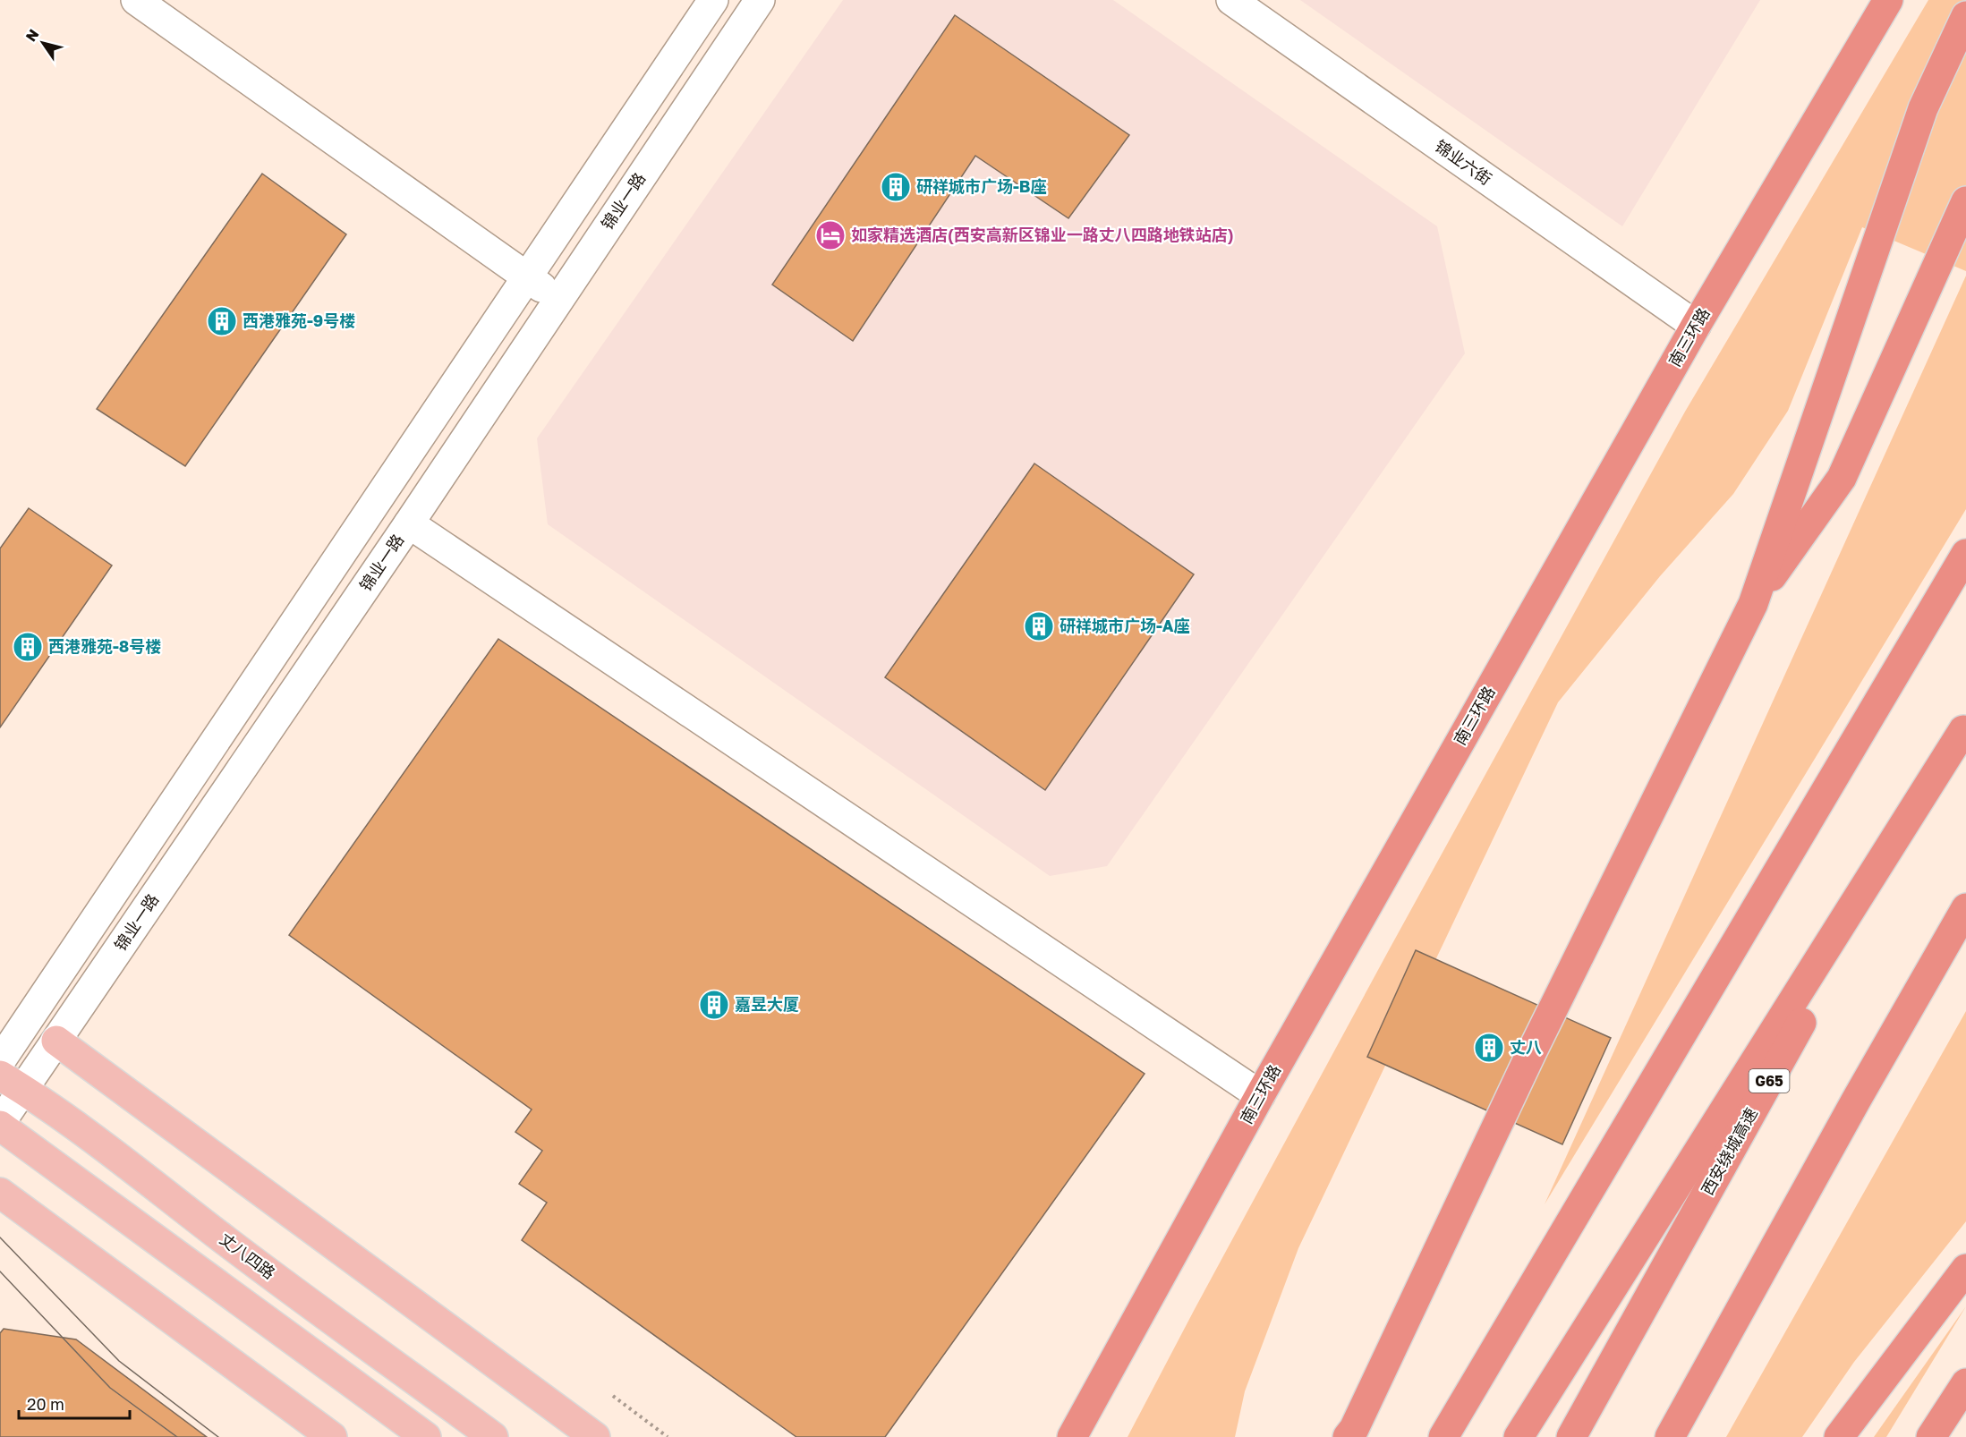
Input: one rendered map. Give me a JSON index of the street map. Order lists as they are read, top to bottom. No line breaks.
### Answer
{"streets":{"highway":["南三环路","G65","西安绕城高速"],"main road":["丈八四路"],"street":["锦业六街","锦业一路"]},"crossings":[["锦业六街","南三环路"],["锦业一路","丈八四路"]],"places":{"building":["研祥城市广场-B座","西港雅苑-9号楼","研祥城市广场-A座","西港雅苑-8号楼","嘉昱大厦","丈八"],"hotel":["如家精选酒店(西安高新区锦业一路丈八四路地铁站店)"]},"scale_bar":"20 m","north":"top left"}
